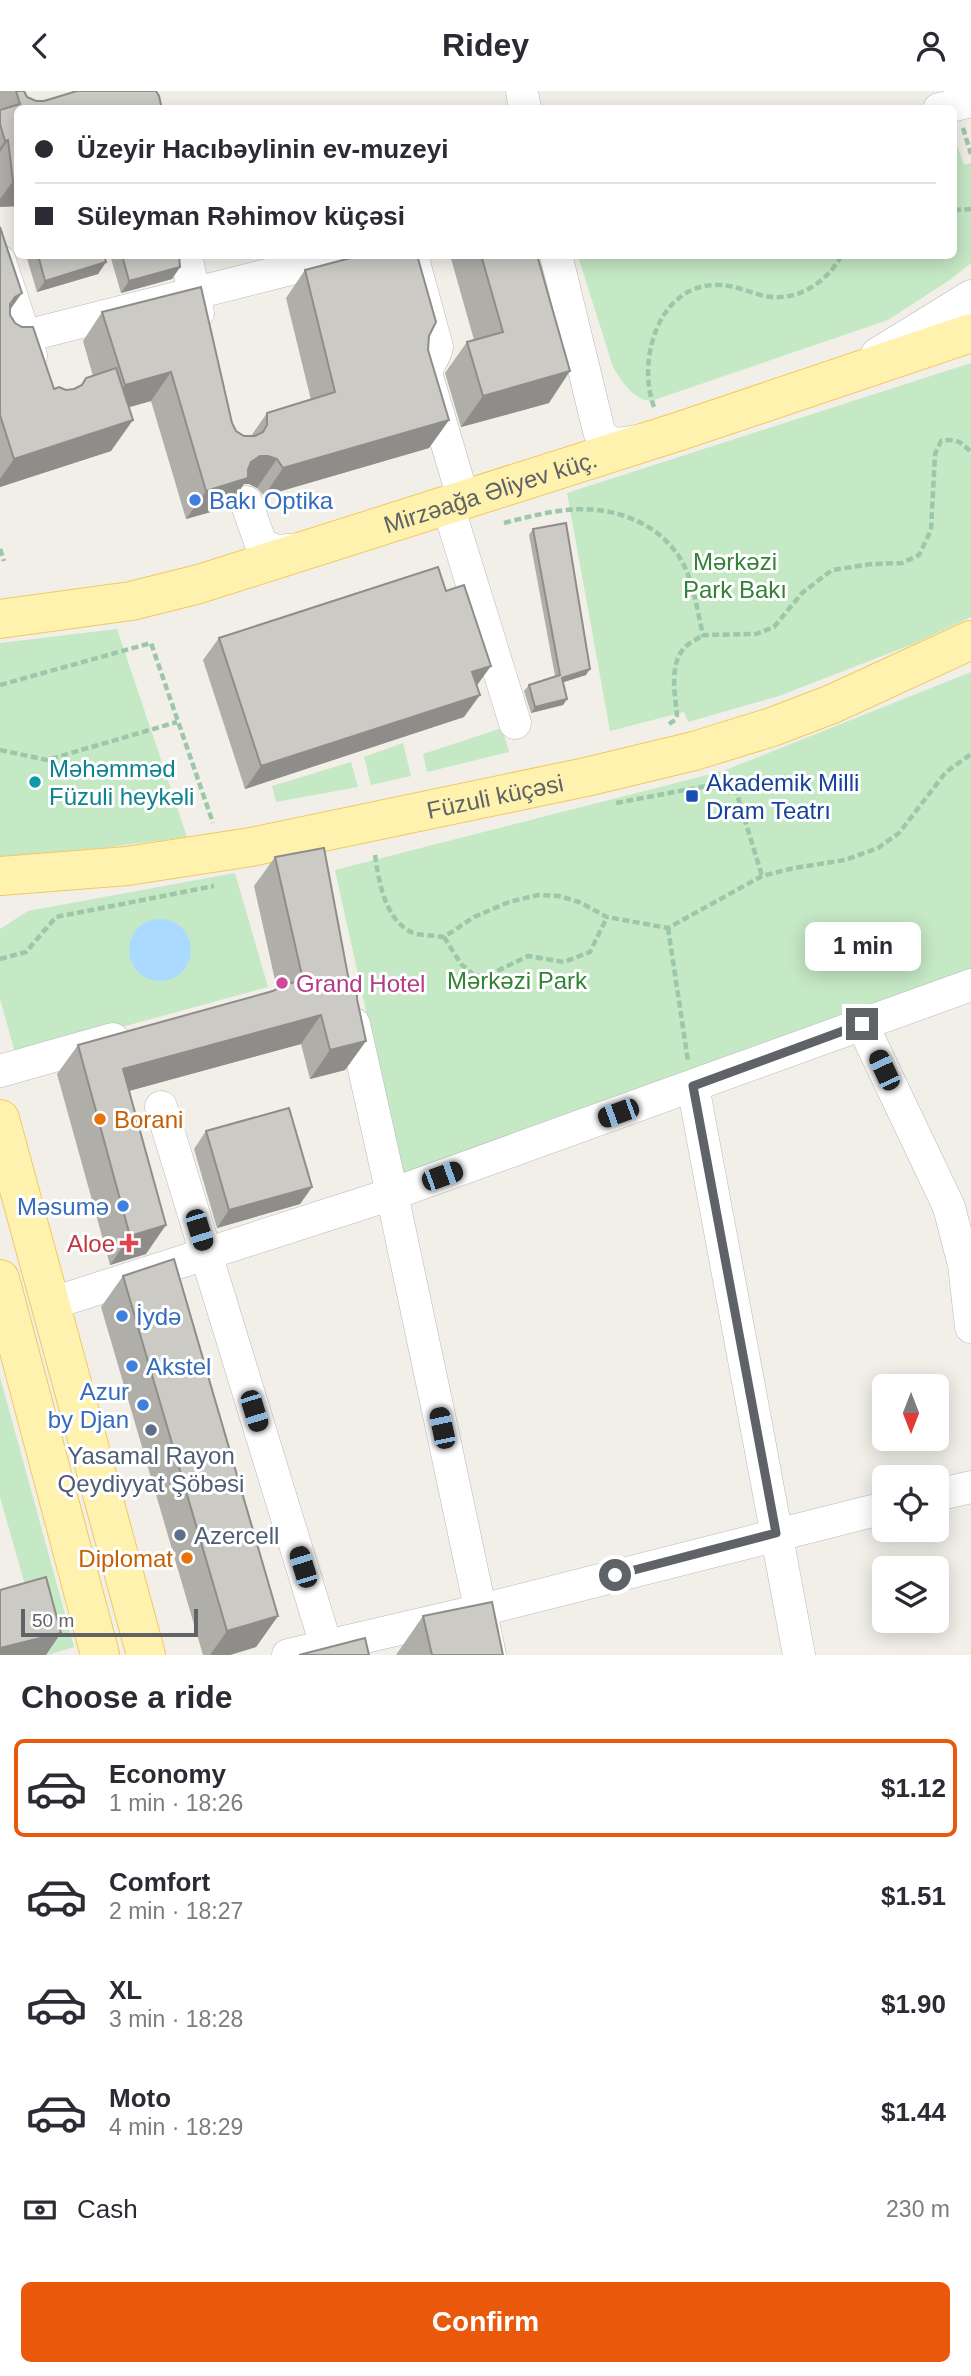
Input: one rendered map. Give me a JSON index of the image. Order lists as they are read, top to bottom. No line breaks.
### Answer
{"streets":{"main road":["Mirzəağa Əliyev küç.","Füzuli küçəsi"]},"parks":["Mərkəzi Park Bakı","Mərkəzi Park"],"places":{"other":["Bakı Optika","Məhəmməd Füzuli heykəli","Grand Hotel","Borani","Məsumə","İydə","Akstel","Azur by Djan","Yasamal Rayon Qeydiyyat Şöbəsi","Azercell","Diplomat"],"transit":["Akademik Milli Dram Teatrı"],"health":["Aloe"]},"scale_bar":"50 m","north":"bottom","page":{"header":"Ridey","banner":["Üzeyir Hacıbəylinin ev-muzeyi","Süleyman Rəhimov küçəsi"],"bubble":"1 min","scale":"50 m","heading":"Choose a ride","list":[{"name":"Economy","note":"1 min · 18:26","value":"$1.12"},{"name":"Comfort","note":"2 min · 18:27","value":"$1.51"},{"name":"XL","note":"3 min · 18:28","value":"$1.90"},{"name":"Moto","note":"4 min · 18:29","value":"$1.44"}],"pay":["Cash","230 m"],"buttons":"Confirm"}}
